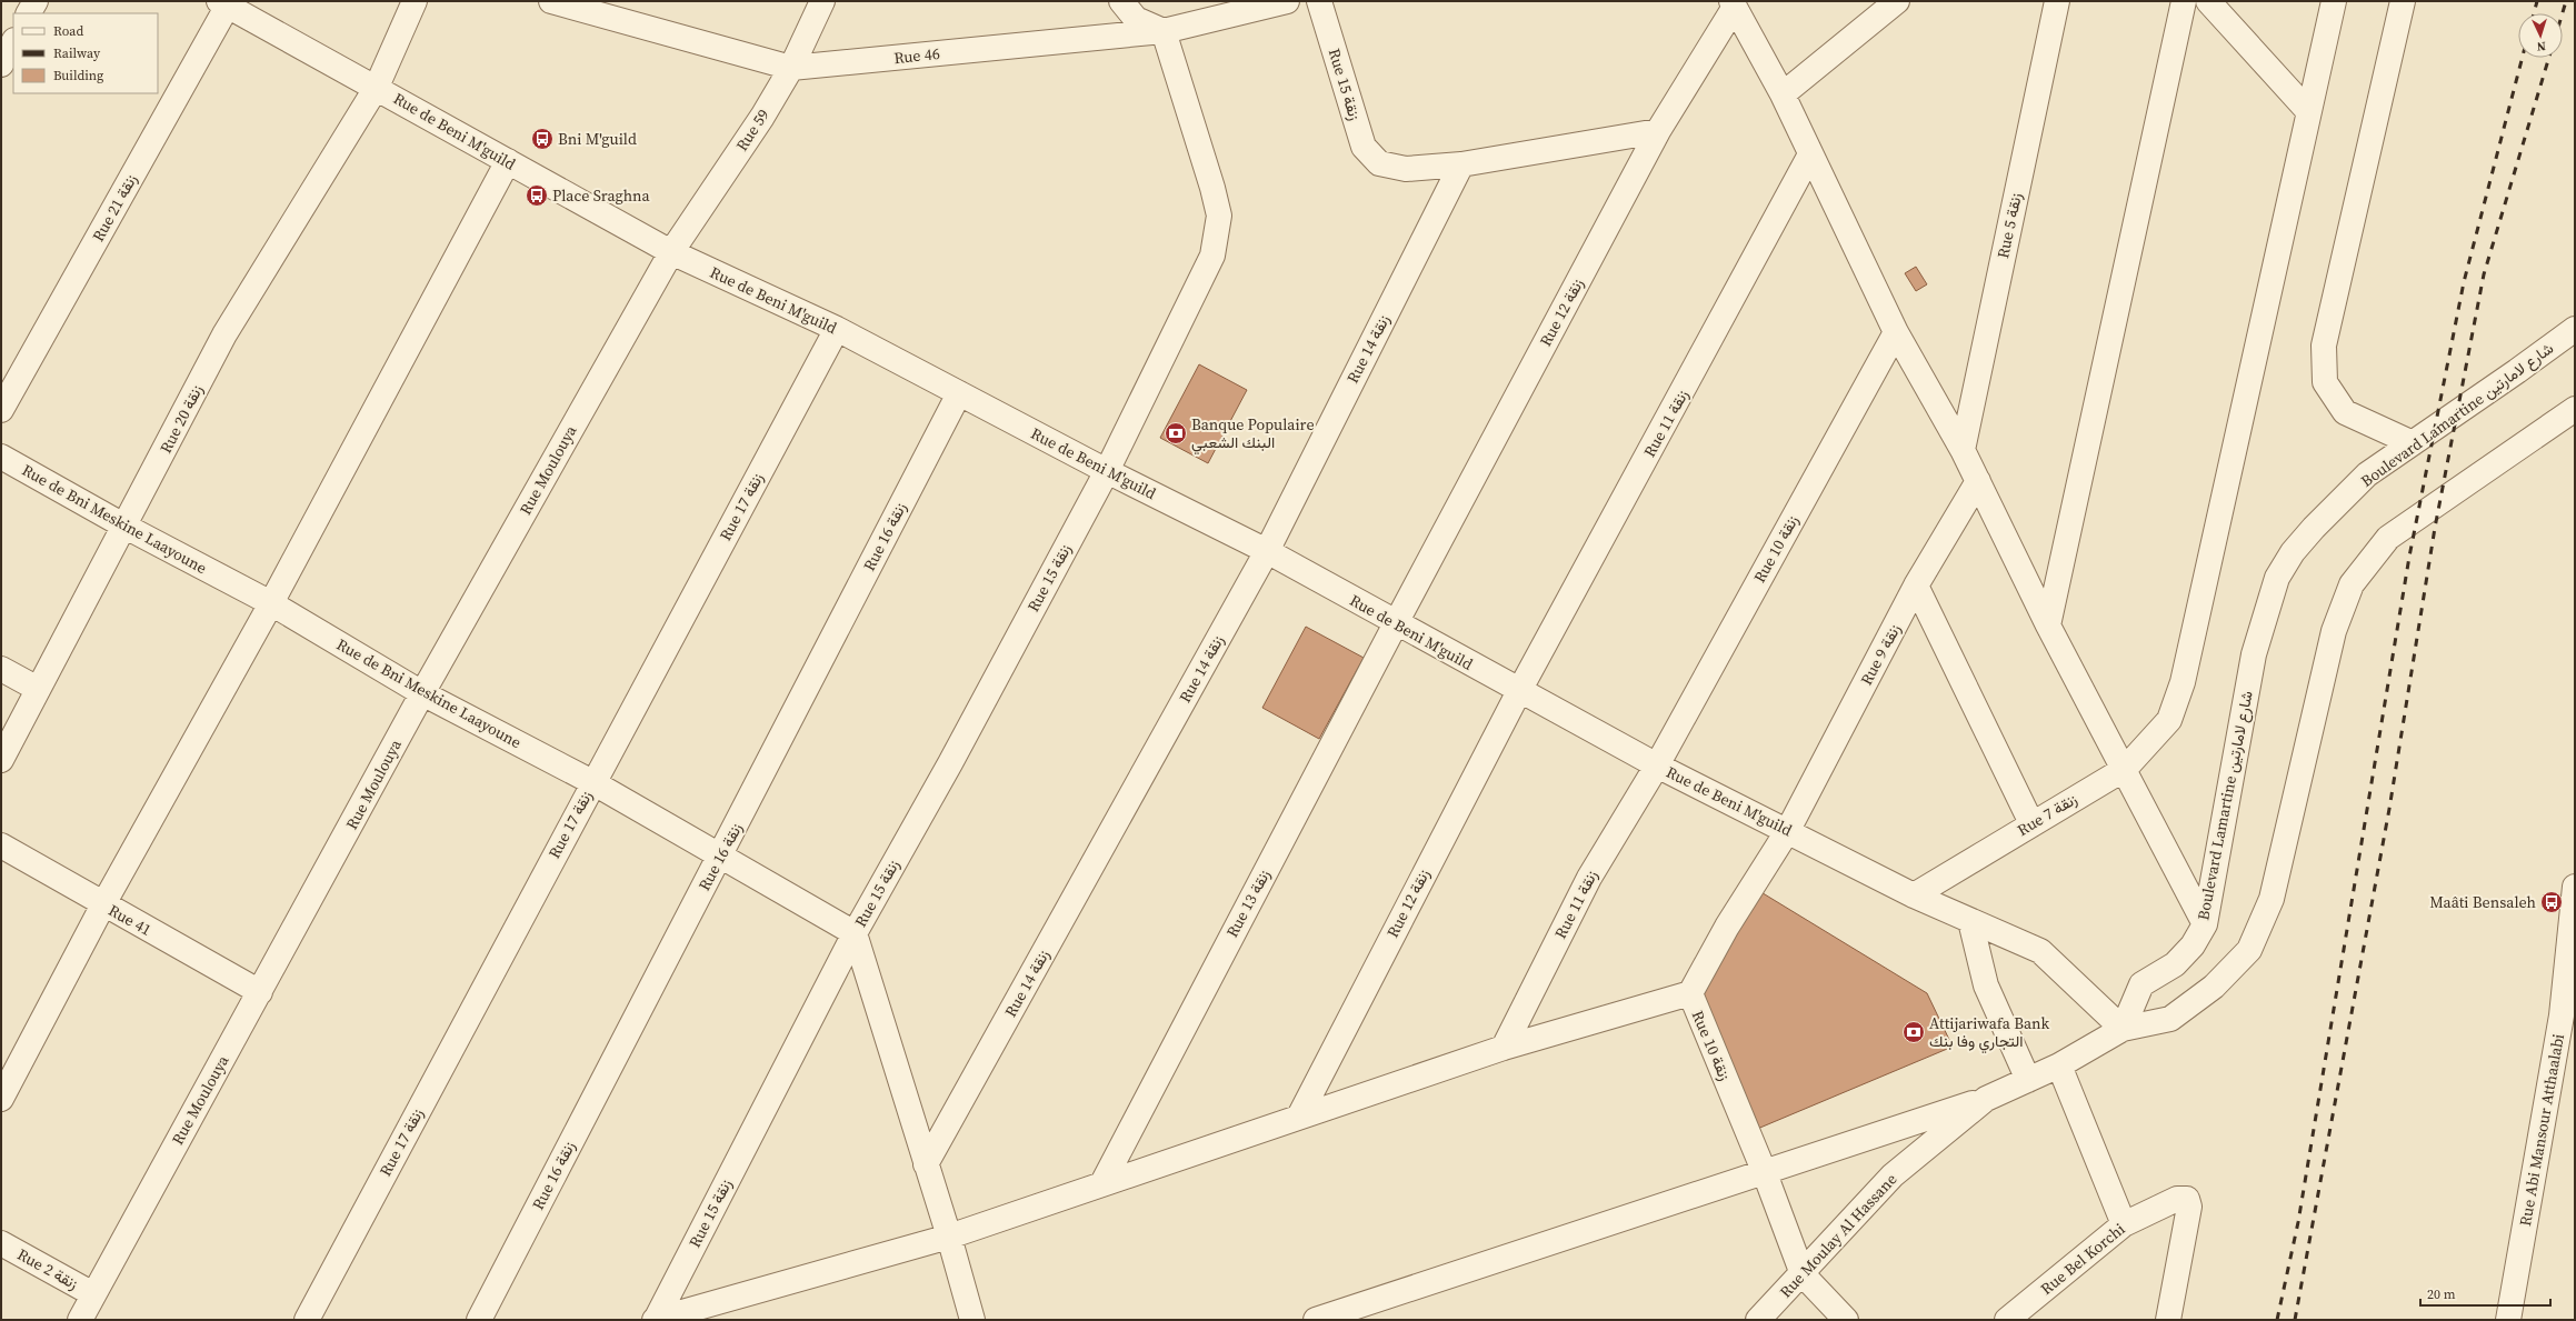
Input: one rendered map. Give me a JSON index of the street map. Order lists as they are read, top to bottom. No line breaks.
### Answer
{"streets":{"street":["Rue 46","Rue 15 زنقة","Rue 59","Rue de Beni M'guild","Rue 21 زنقة","Rue 5 زنقة","Rue 12 زنقة","Rue 14 زنقة","Boulevard Lamartine شارع لامارتين","Rue 20 زنقة","Rue 11 زنقة","Rue Moulouya","Rue 17 زنقة","Rue de Bni Meskine Laayoune","Rue 16 زنقة","Rue 10 زنقة","Rue 9 زنقة","Rue 7 زنقة","Rue 13 زنقة","Rue 41","Rue Abi Mansour Atthaalabi","Rue Moulay Al Hassane","Rue Bel Korchi","Rue 2 زنقة"]},"crossings":[["Rue 46","Rue 59"],["Rue 15 زنقة","Rue de Beni M'guild"],["Rue 15 زنقة","Rue 14 زنقة"],["Rue 15 زنقة","Rue de Bni Meskine Laayoune"],["Rue 59","Rue de Beni M'guild"],["Rue 59","Rue Moulouya"],["Rue de Beni M'guild","Rue 21 زنقة"],["Rue de Beni M'guild","Rue 12 زنقة"],["Rue de Beni M'guild","Rue 14 زنقة"],["Rue de Beni M'guild","Boulevard Lamartine شارع لامارتين"],["Rue de Beni M'guild","Rue 20 زنقة"],["Rue de Beni M'guild","Rue 11 زنقة"],["Rue de Beni M'guild","Rue Moulouya"],["Rue de Beni M'guild","Rue 17 زنقة"],["Rue de Beni M'guild","Rue 16 زنقة"],["Rue de Beni M'guild","Rue 10 زنقة"],["Rue de Beni M'guild","Rue 9 زنقة"],["Rue de Beni M'guild","Rue 7 زنقة"],["Rue de Beni M'guild","Rue 13 زنقة"],["Rue de Beni M'guild","Rue Moulay Al Hassane"],["Rue 12 زنقة","Rue 11 زنقة"],["Rue 12 زنقة","Rue 13 زنقة"],["Boulevard Lamartine شارع لامارتين","Rue Moulay Al Hassane"],["Rue 20 زنقة","Rue de Bni Meskine Laayoune"],["Rue 11 زنقة","Rue 10 زنقة"],["Rue Moulouya","Rue de Bni Meskine Laayoune"],["Rue Moulouya","Rue 41"],["Rue Moulouya","Rue 2 زنقة"],["Rue 17 زنقة","Rue de Bni Meskine Laayoune"],["Rue de Bni Meskine Laayoune","Rue 16 زنقة"],["Rue 10 زنقة","Rue 9 زنقة"],["Rue 10 زنقة","Rue Moulay Al Hassane"]],"places":{"bus stop":["Bni M'guild","Place Sraghna","Maâti Bensaleh"],"bank":["Banque Populaire البنك الشعبي","Attijariwafa Bank التجاري وفا بنك"]},"legend":["Road","Railway","Building"],"scale_bar":"20 m","north":"bottom"}
